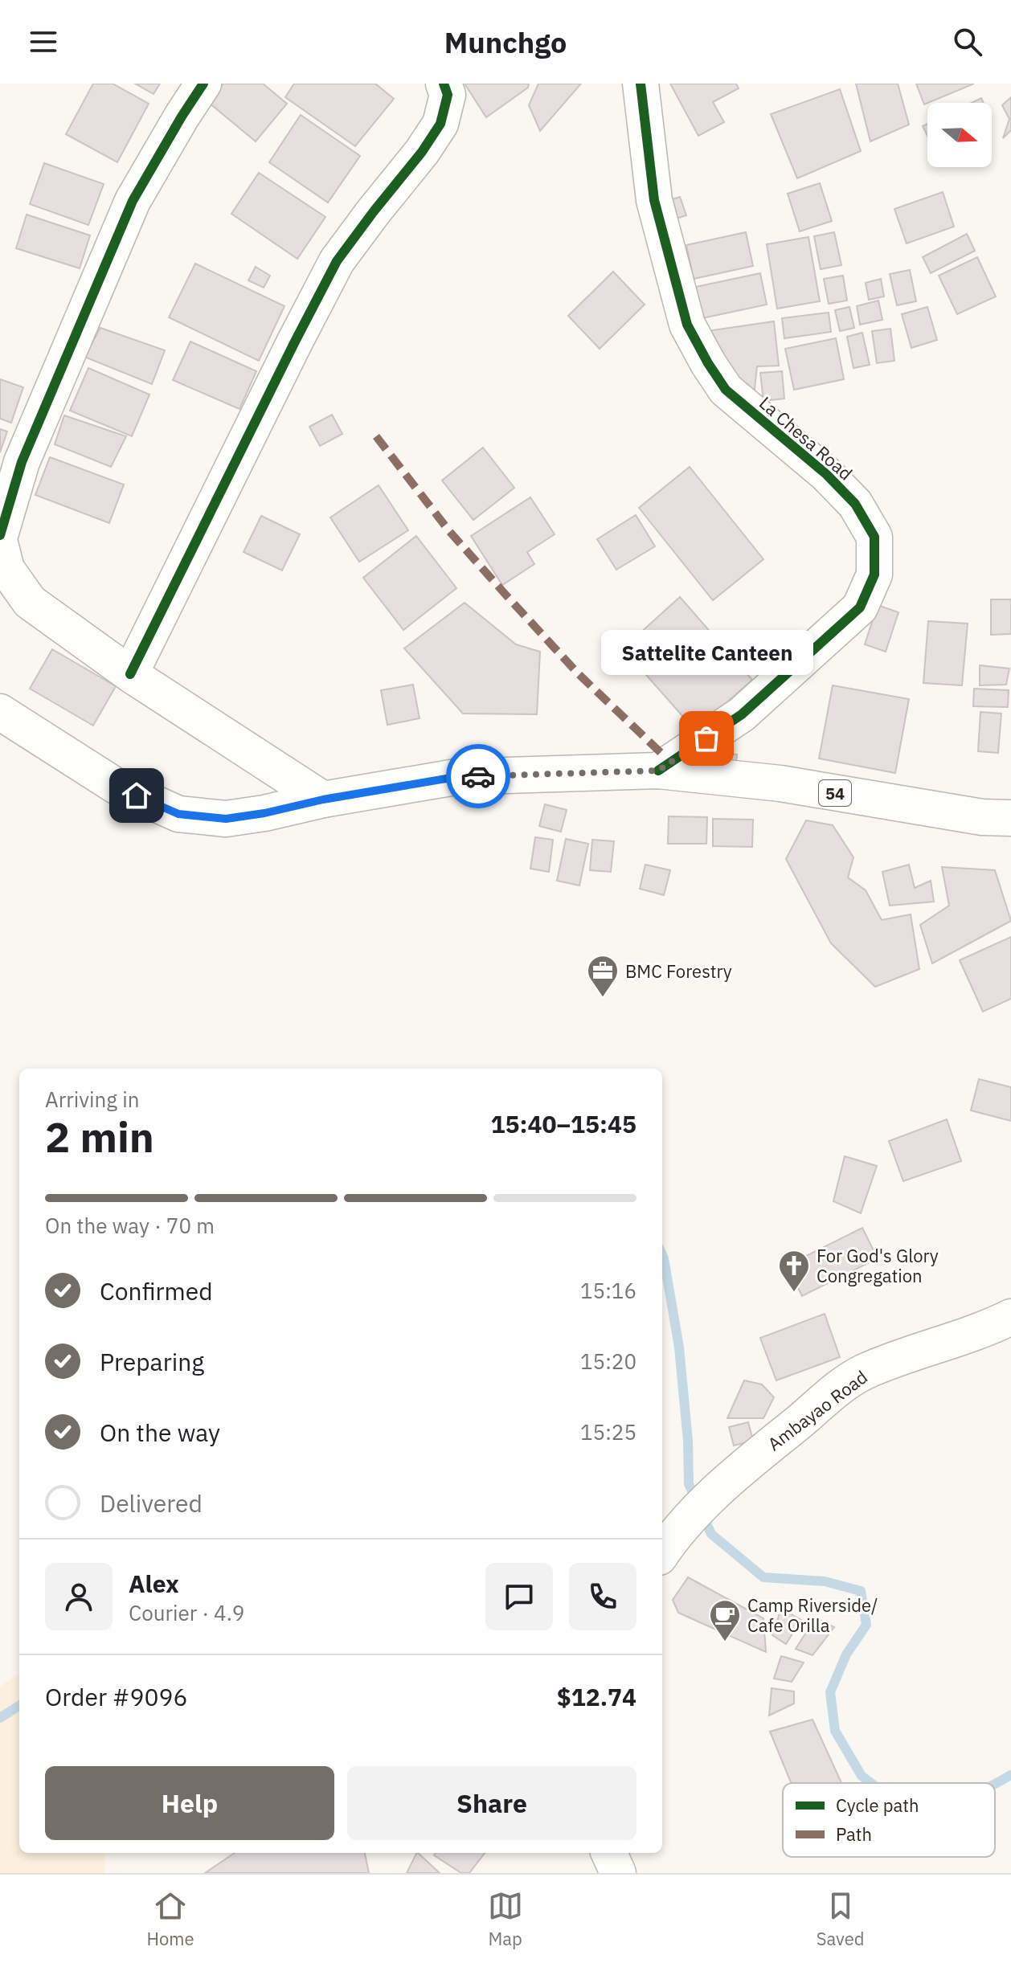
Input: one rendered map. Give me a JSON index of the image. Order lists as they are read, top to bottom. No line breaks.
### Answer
{"streets":{"main road":["La Chesa Road","54","Ambayao Road"]},"crossings":[["La Chesa Road","54"]],"places":{"other":["Sattelite Canteen"],"office":["BMC Forestry"],"church":["For God's Glory Congregation"],"cafe":["Camp Riverside/ Cafe Orilla"]},"legend":["Cycle path","Path"],"north":"right","page":{"header":"Munchgo","bubble":"Sattelite Canteen","heading":["2 min","Arriving in","15:40–15:45"],"panel":["Alex","Courier · 4.9","Order #9096","$12.74"],"bar":"On the way · 70 m","list":[["Confirmed","15:16"],["Preparing","15:20"],["On the way","15:25"],"Delivered"],"buttons":["Help","Share"],"tabs":["Home","Map","Saved"]}}
